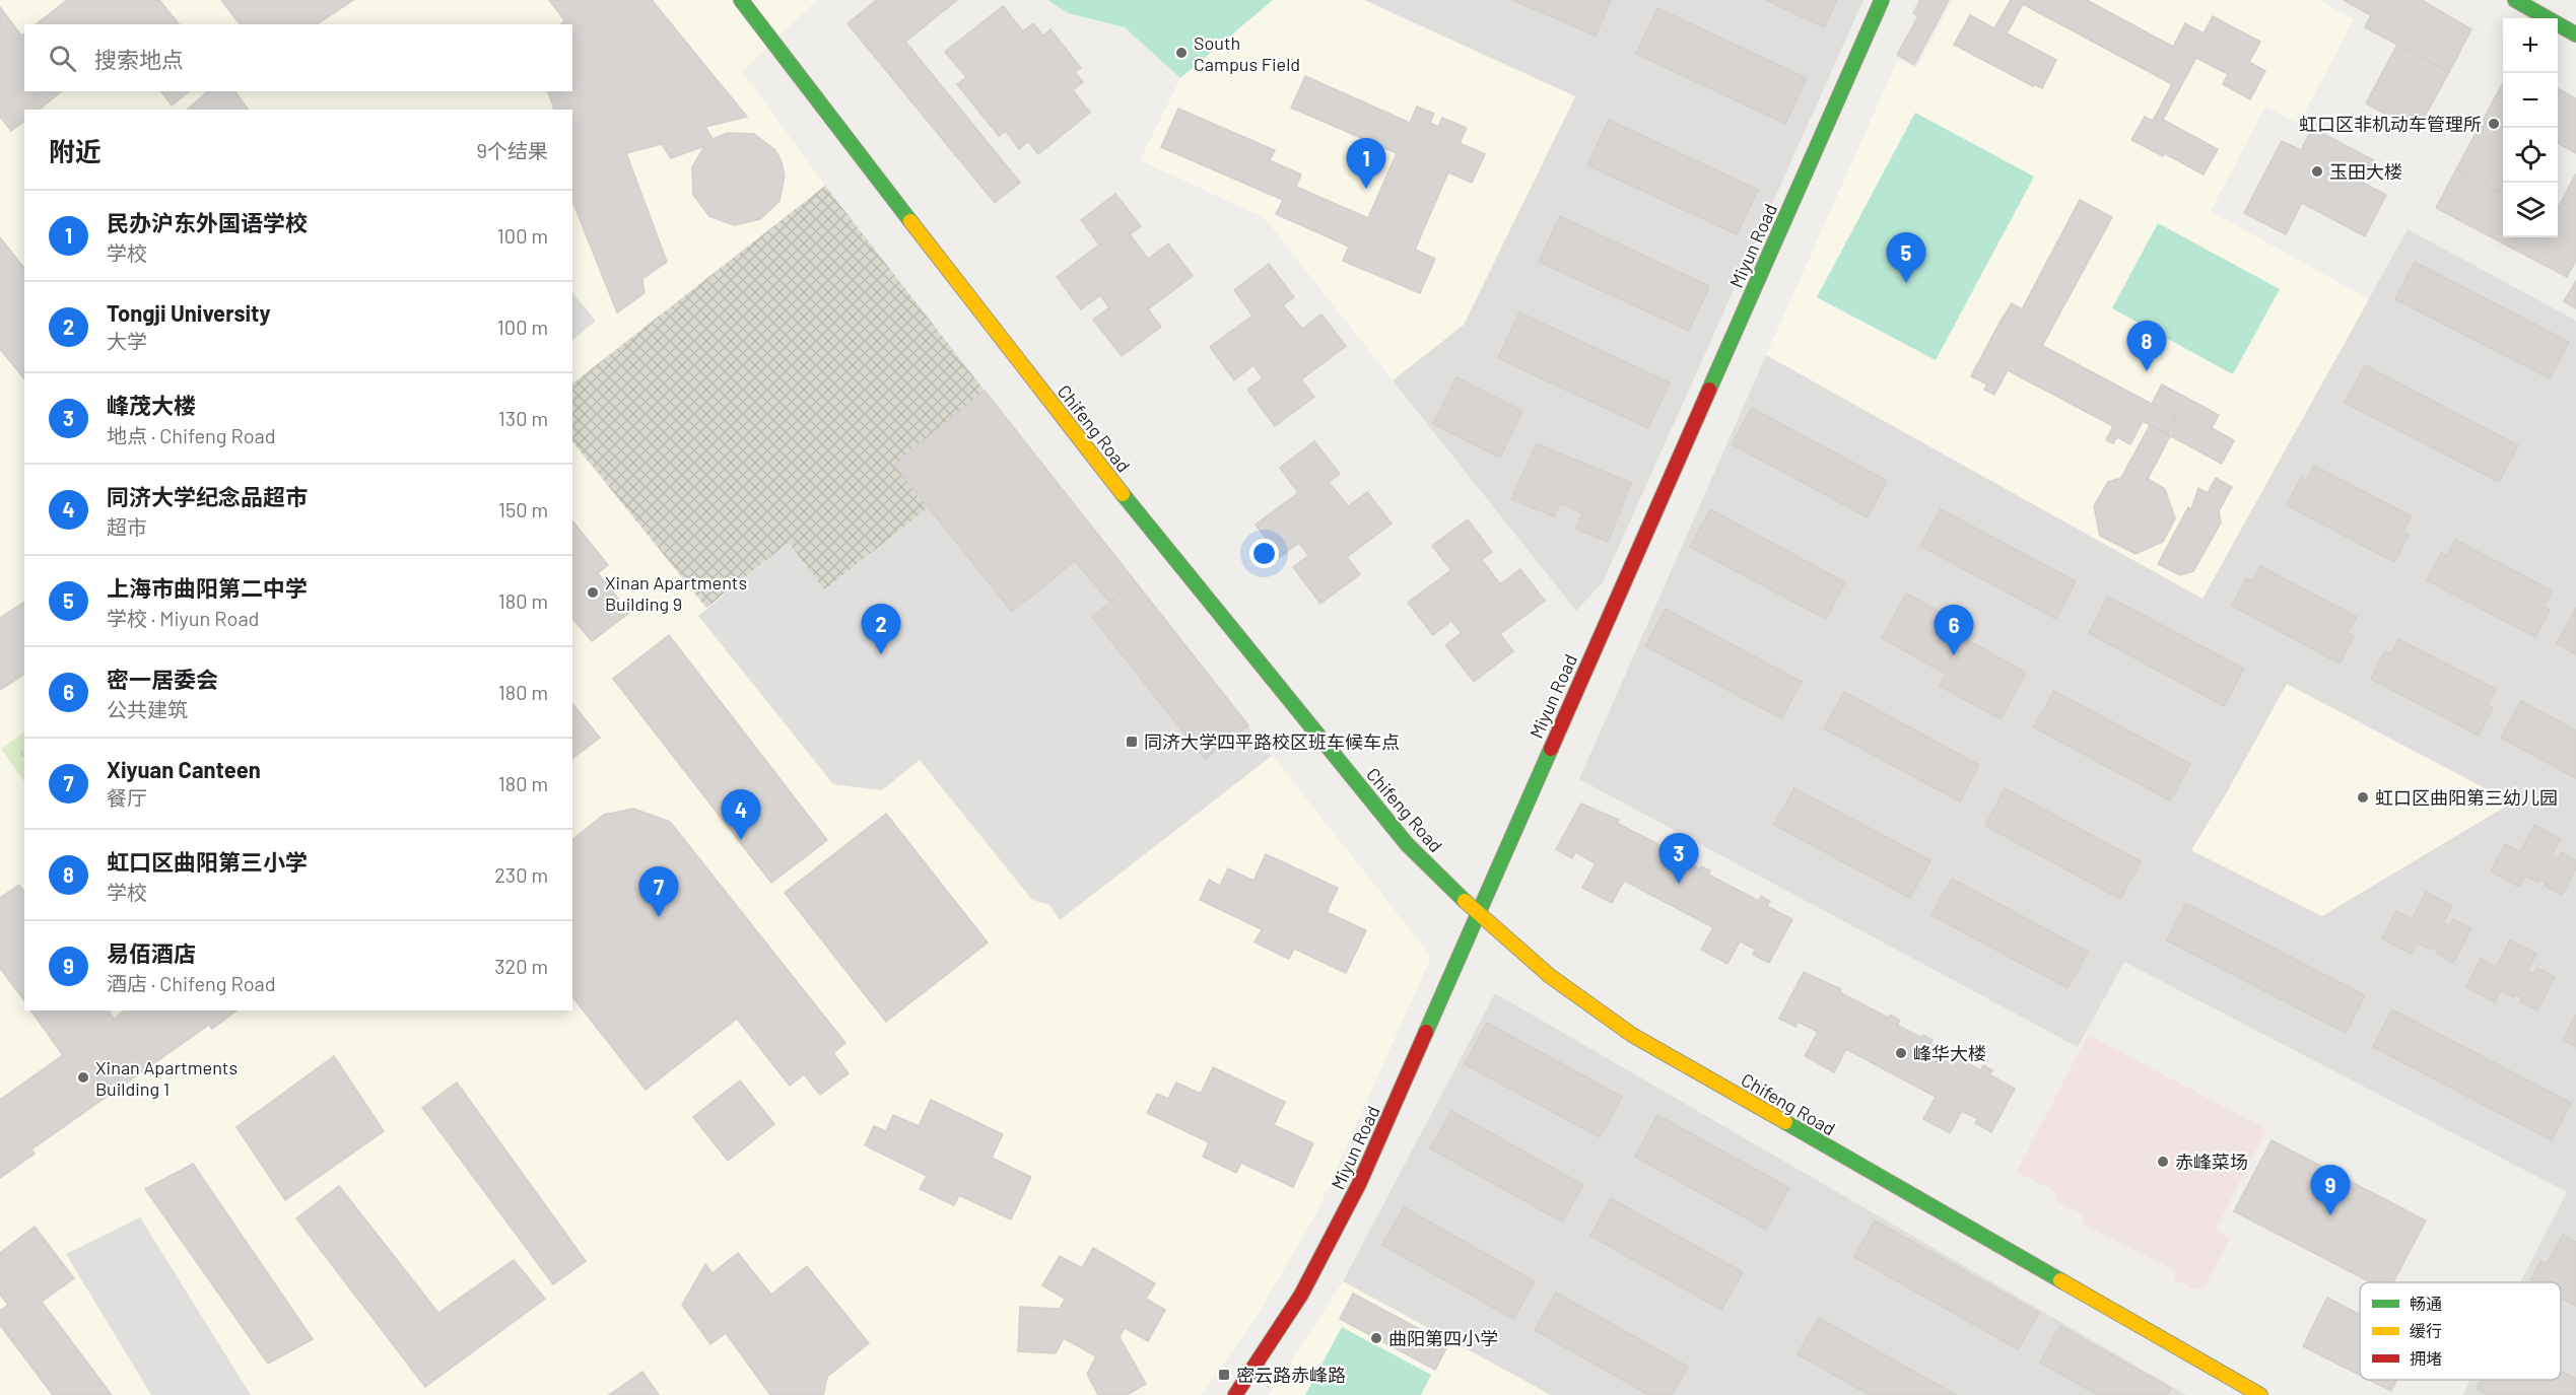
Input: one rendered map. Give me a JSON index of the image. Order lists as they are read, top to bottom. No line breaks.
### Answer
{"streets":{"street":["Miyun Road","Chifeng Road"]},"crossings":[["Miyun Road","Chifeng Road"]],"places":{"other":["South Campus Field","虹口区非机动车管理所","玉田大楼","Xinan Apartments Building 9","虹口区曲阳第三幼儿园","峰华大楼","Xinan Apartments Building 1","赤峰菜场","曲阳第四小学"],"transit":["同济大学四平路校区班车候车点","密云路赤峰路"]},"legend":["畅通","缓行","拥堵"],"page":{"map_buttons":["+","−"],"search":"搜索地点","heading":["附近","9个结果"],"pins":["1","5","8","2","6","4","3","7","9"],"list":[{"mark":"1","name":"民办沪东外国语学校","note":"学校","value":"100 m"},{"mark":"2","name":"Tongji University","note":"大学","value":"100 m"},{"mark":"3","name":"峰茂大楼","note":"地点 · Chifeng Road","value":"130 m"},{"mark":"4","name":"同济大学纪念品超市","note":"超市","value":"150 m"},{"mark":"5","name":"上海市曲阳第二中学","note":"学校 · Miyun Road","value":"180 m"},{"mark":"6","name":"密一居委会","note":"公共建筑","value":"180 m"},{"mark":"7","name":"Xiyuan Canteen","note":"餐厅","value":"180 m"},{"mark":"8","name":"虹口区曲阳第三小学","note":"学校","value":"230 m"},{"mark":"9","name":"易佰酒店","note":"酒店 · Chifeng Road","value":"320 m"}]}}
